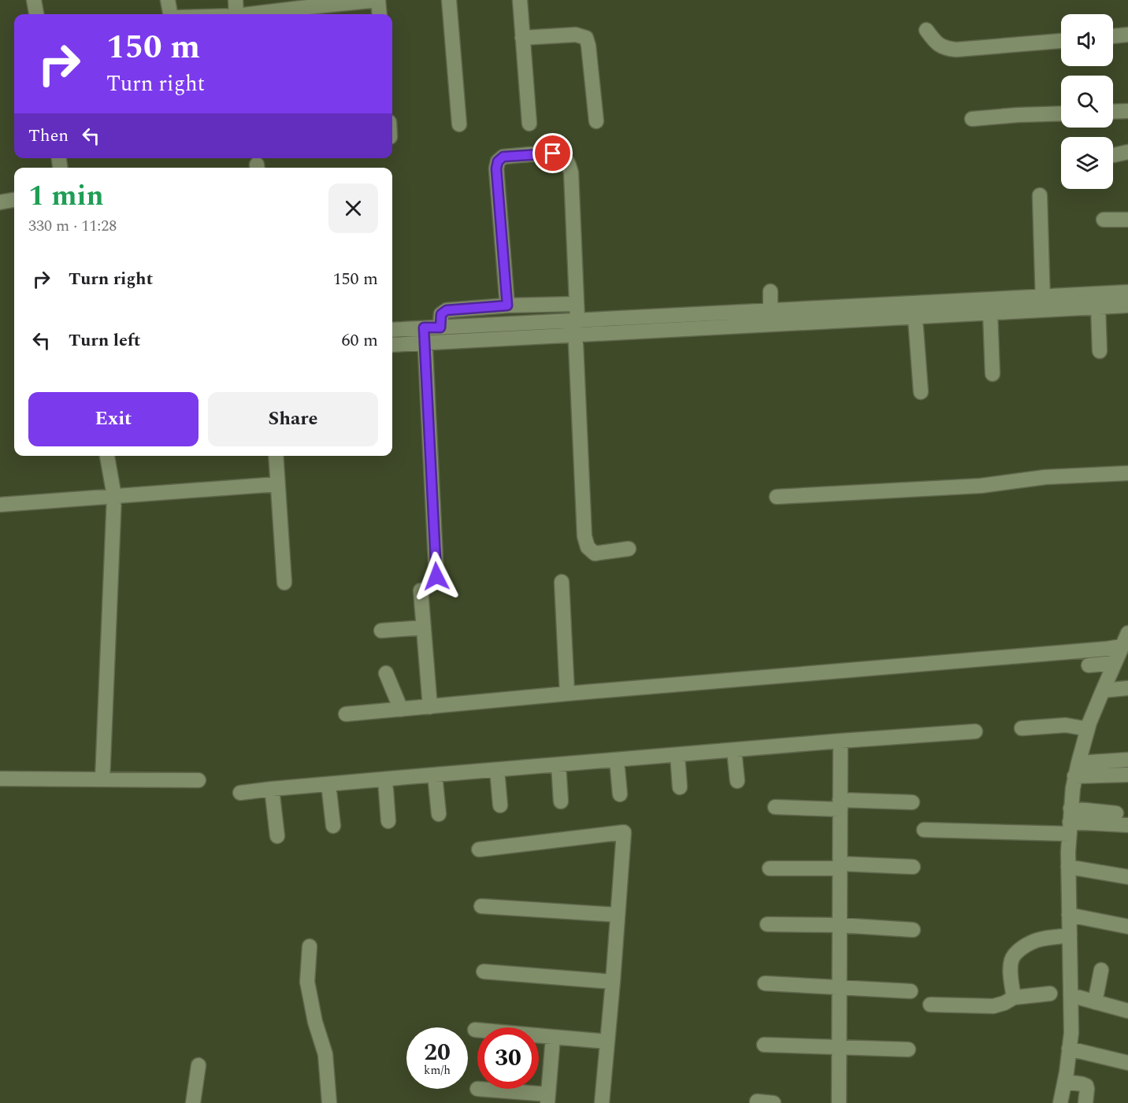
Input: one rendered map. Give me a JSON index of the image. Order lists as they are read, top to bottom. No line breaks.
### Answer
{"page":{"turn":["150 m","Turn right"],"then":"Then","heading":["1 min","330 m · 11:28"],"list":[{"name":"Turn right","value":"150 m"},{"name":"Turn left","value":"60 m"}],"buttons":["Exit","Share"],"speed":"20 km/h","limit":"30"}}
